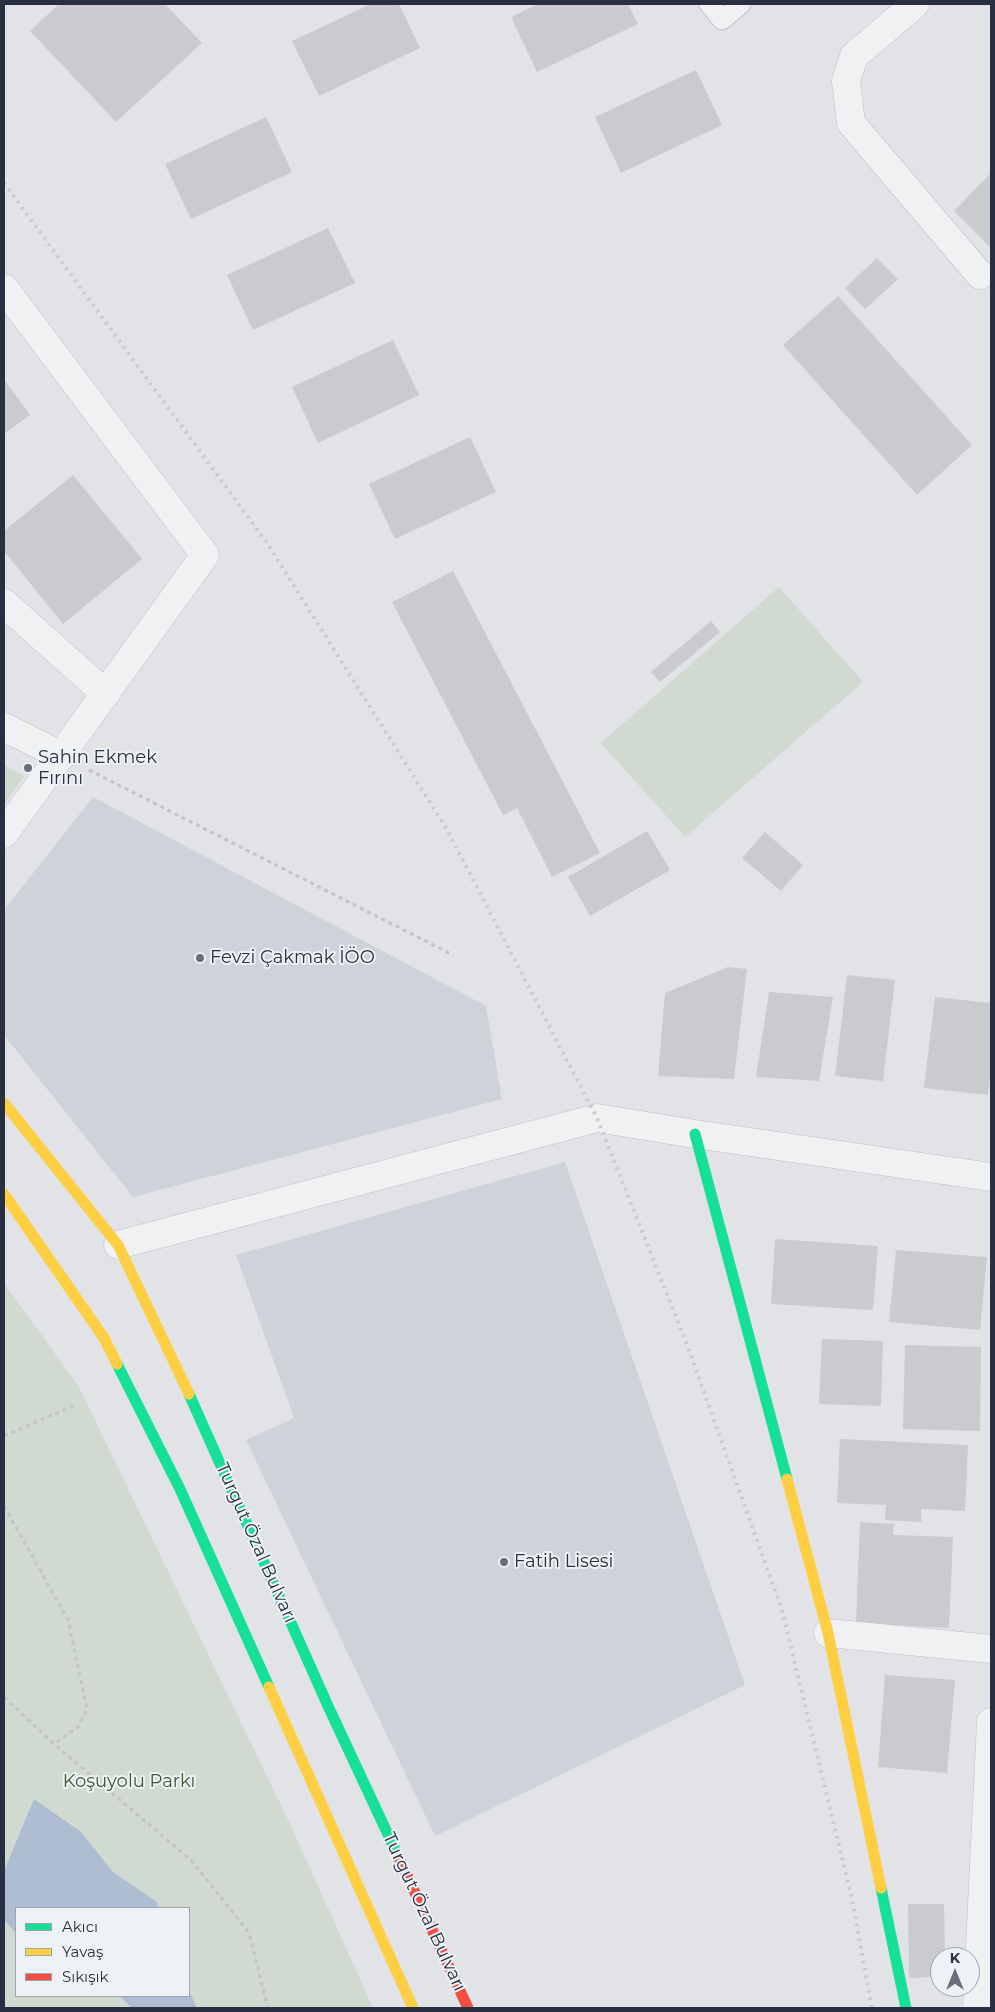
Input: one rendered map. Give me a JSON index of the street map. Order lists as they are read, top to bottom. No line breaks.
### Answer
{"streets":{"main road":["Turgut Özal Bulvarı"]},"parks":["Koşuyolu Parkı"],"places":["Sahin Ekmek Fırını","Fevzi Çakmak İÖO","Fatih Lisesi"],"legend":["Akıcı","Yavaş","Sıkışık"],"north":"top"}
